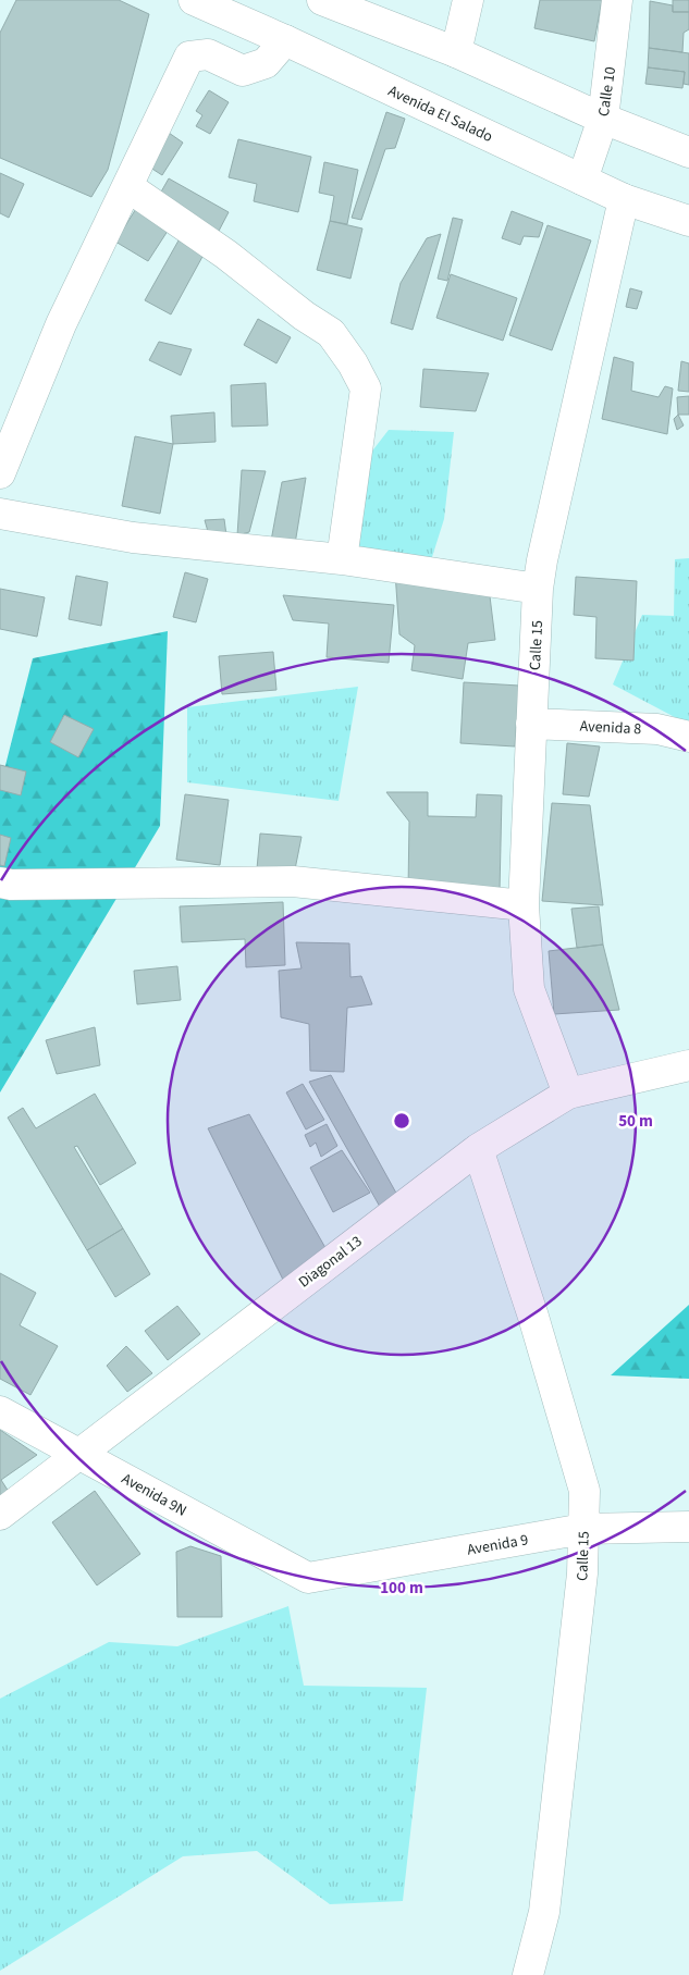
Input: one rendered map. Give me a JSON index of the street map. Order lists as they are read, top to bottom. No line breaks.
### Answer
{"streets":{"street":["Calle 10","Avenida El Salado","Calle 15","Avenida 8","Diagonal 13","Avenida 9N","Avenida 9"]},"crossings":[["Calle 10","Avenida El Salado"],["Avenida El Salado","Calle 15"],["Calle 15","Avenida 8"],["Calle 15","Diagonal 13"],["Calle 15","Avenida 9"],["Diagonal 13","Avenida 9N"],["Avenida 9N","Avenida 9"]],"rings":["50 m","100 m"]}
